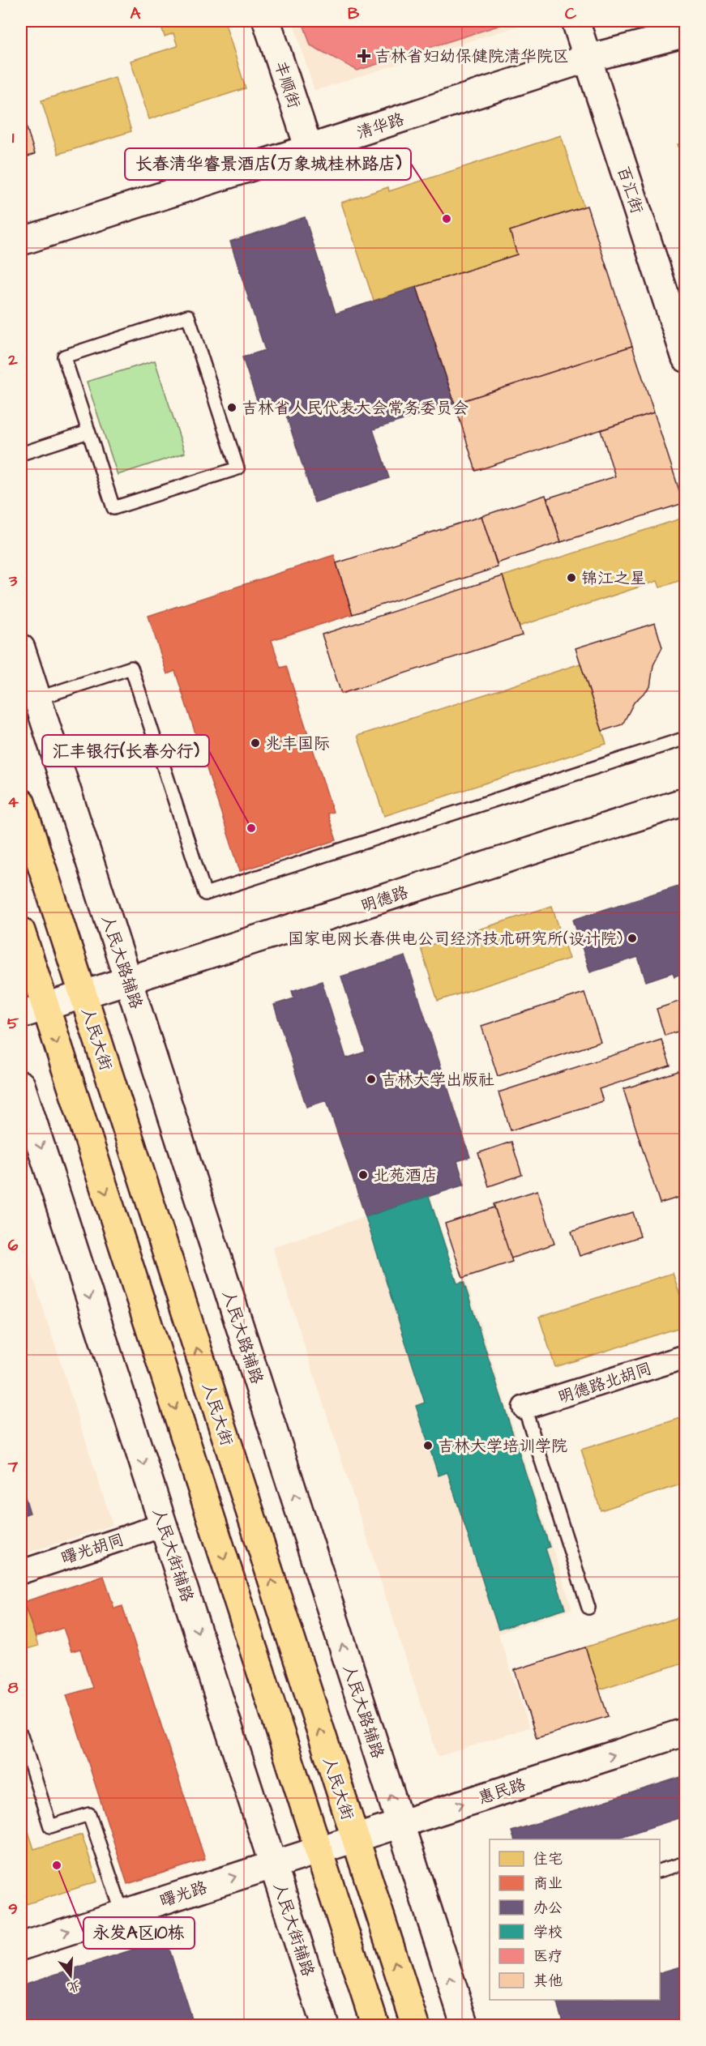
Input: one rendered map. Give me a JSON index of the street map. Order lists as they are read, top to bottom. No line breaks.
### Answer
{"streets":{"main road":["人民大街"],"street":["丰顺街","清华路","百汇街","明德路","人民大路辅路","明德路北胡同","曙光胡同","人民大街辅路","惠民路","曙光路"]},"crossings":[["丰顺街","清华路"],["清华路","百汇街"],["明德路","人民大路辅路"],["明德路","人民大街"],["人民大路辅路","惠民路"],["人民大街","惠民路"],["曙光胡同","人民大街辅路"],["人民大街辅路","曙光路"],["惠民路","曙光路"]],"one_way":["人民大路辅路","人民大街辅路","惠民路","曙光路"],"places":{"health":["吉林省妇幼保健院清华院区"],"other":["长春清华睿景酒店(万象城桂林路店)","吉林省人民代表大会常务委员会","锦江之星","兆丰国际","汇丰银行(长春分行)","国家电网长春供电公司经济技术研究所(设计院)","吉林大学出版社","北苑酒店","吉林大学培训学院","永发A区10栋"]},"legend":["住宅","商业","办公","学校","医疗","其他"],"north":"bottom","grid":{"columns":["A","B","C"],"rows":["1","2","3","4","5","6","7","8","9"]}}
